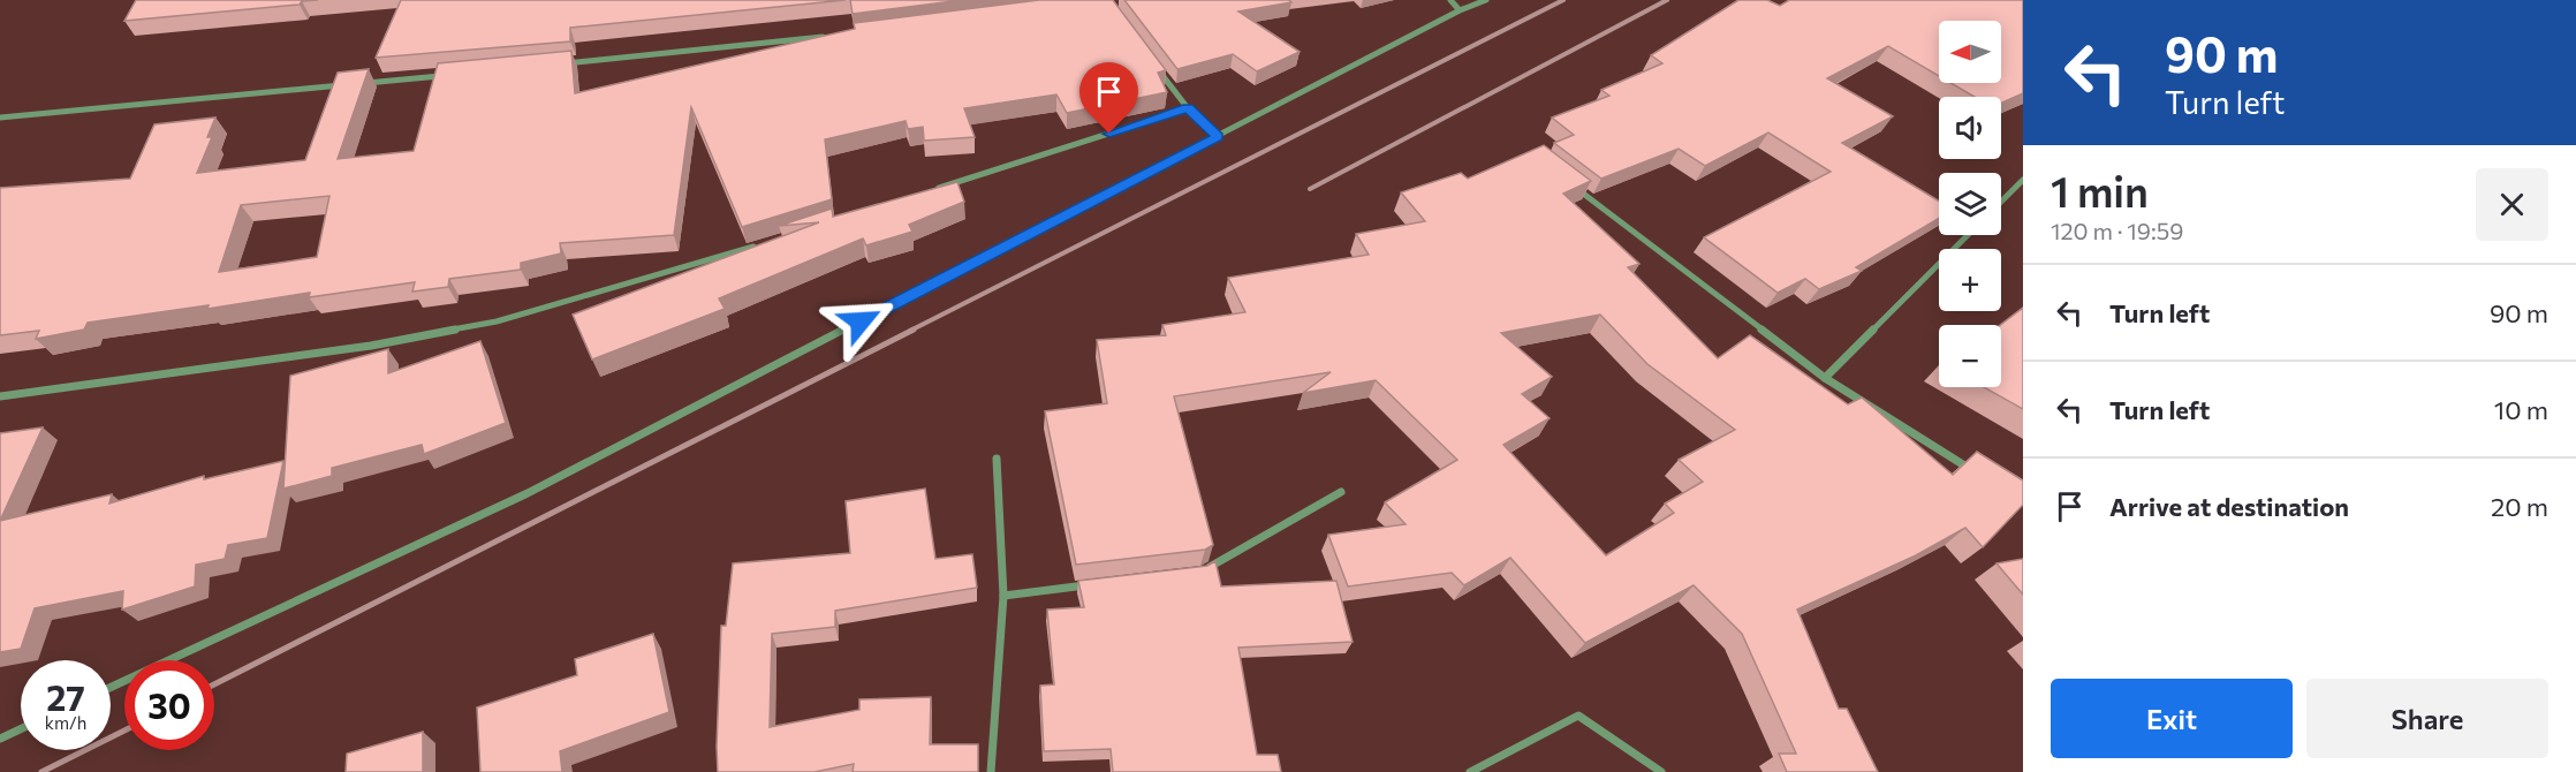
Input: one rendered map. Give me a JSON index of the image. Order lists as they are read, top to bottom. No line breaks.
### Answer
{"north":"left","page":{"turn":["90 m","Turn left"],"map_buttons":["+","−"],"heading":["1 min","120 m · 19:59"],"list":[{"name":"Turn left","value":"90 m"},{"name":"Turn left","value":"10 m"},{"name":"Arrive at destination","value":"20 m"}],"speed":"27 km/h","limit":"30","buttons":["Exit","Share"]}}
